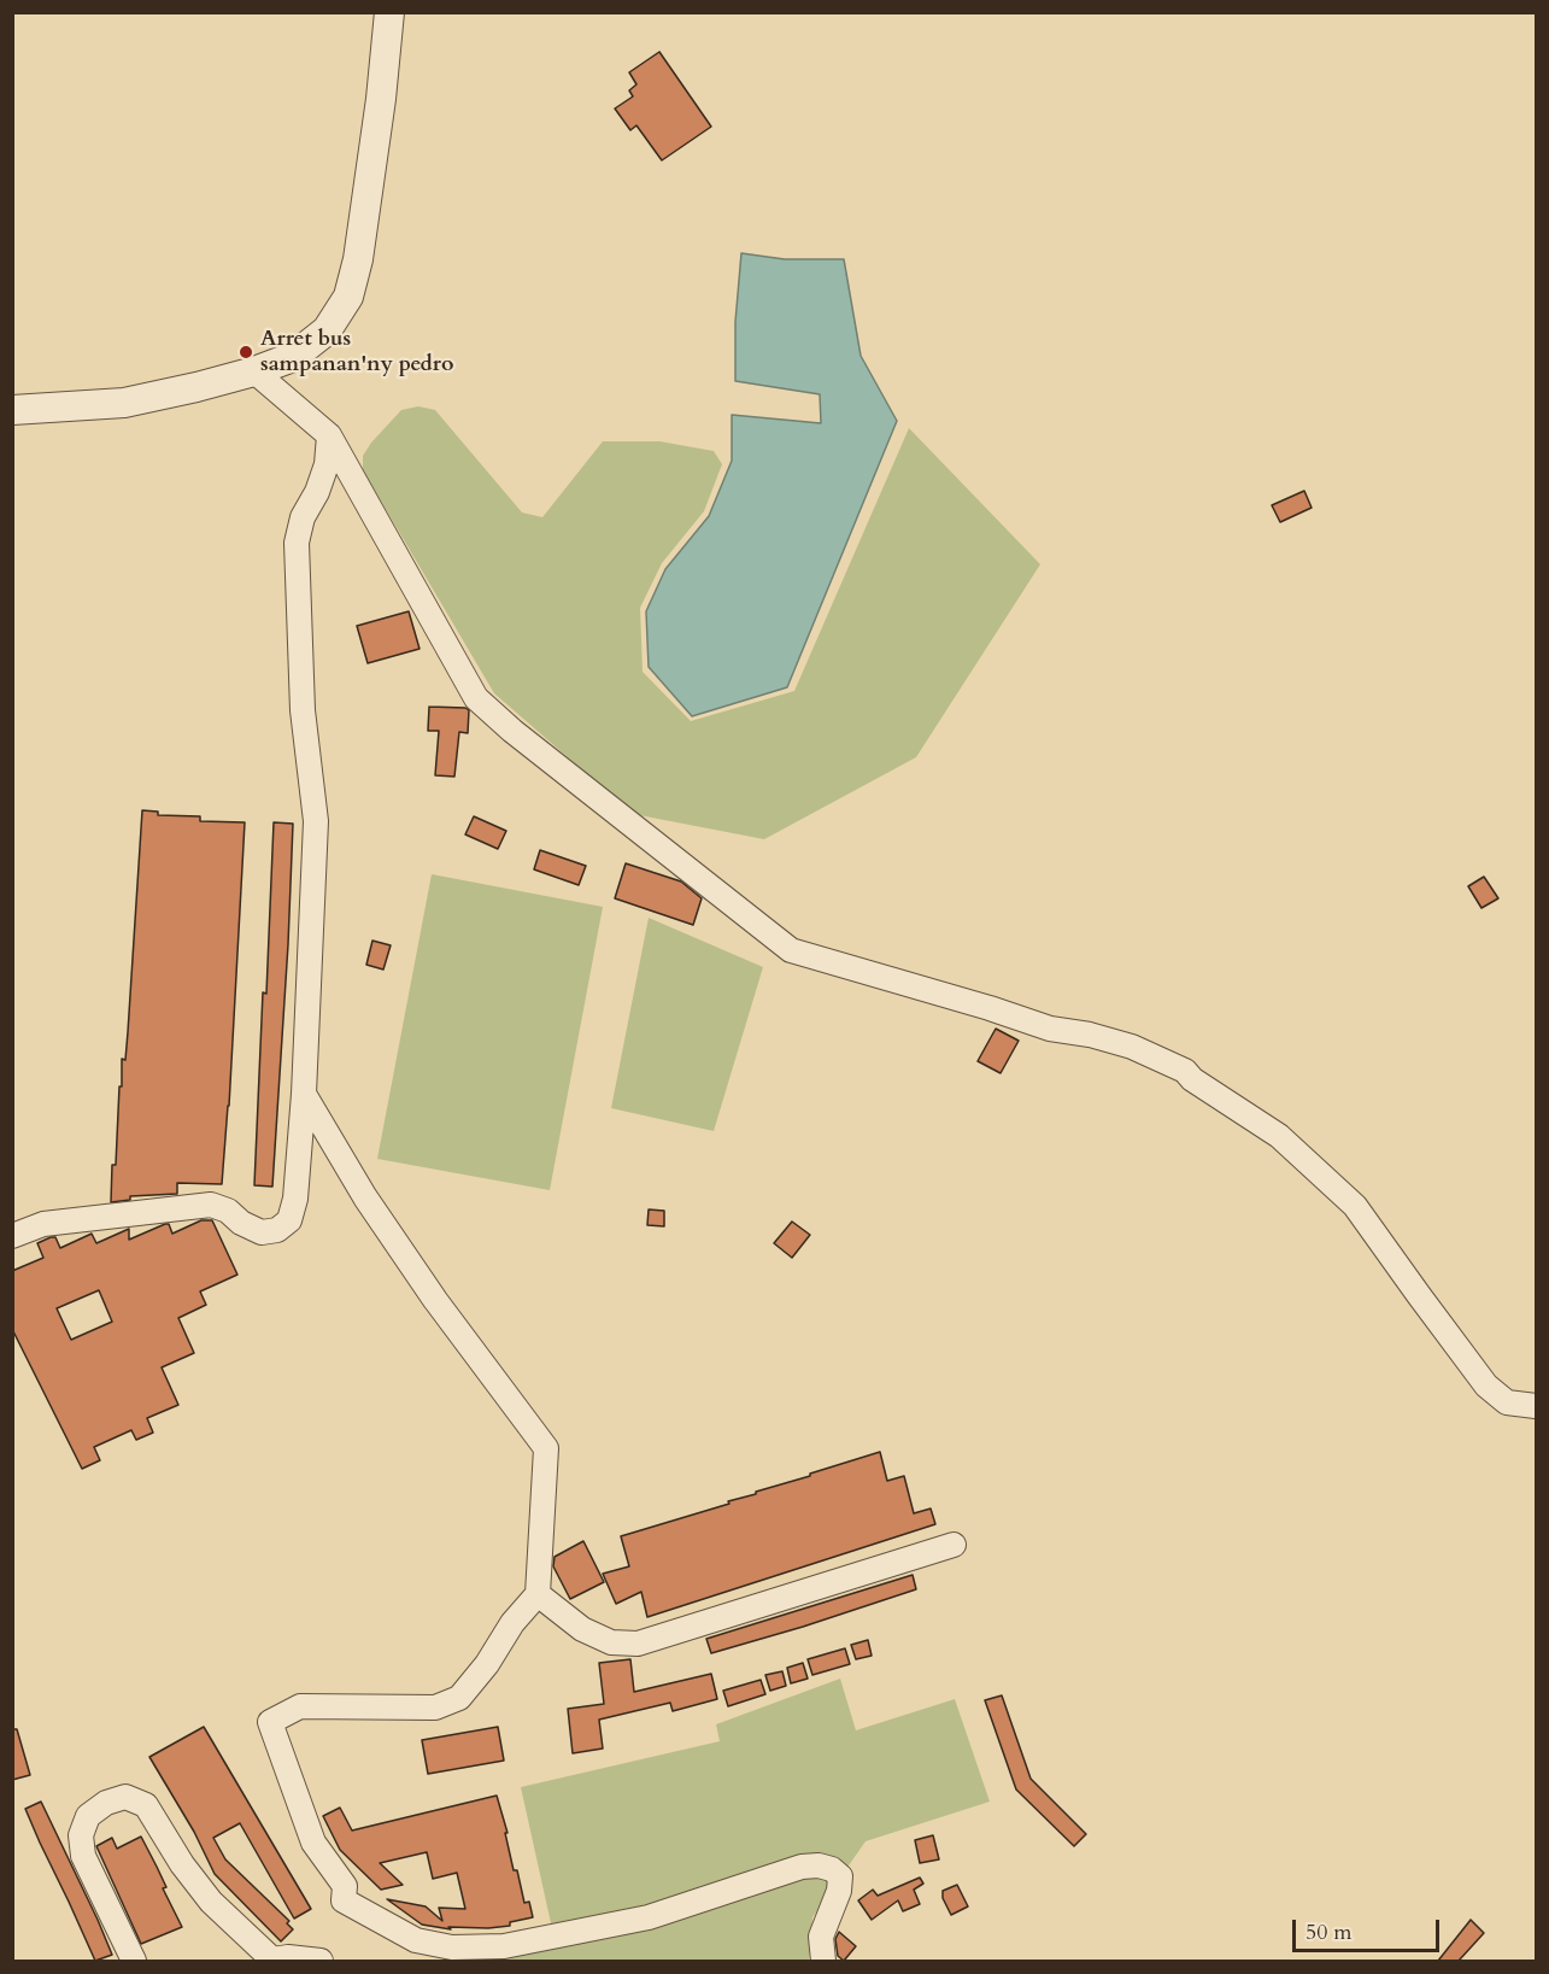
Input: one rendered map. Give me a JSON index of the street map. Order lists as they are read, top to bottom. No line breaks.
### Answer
{"places":["Arret bus sampanan'ny pedro"],"scale_bar":"50 m"}
